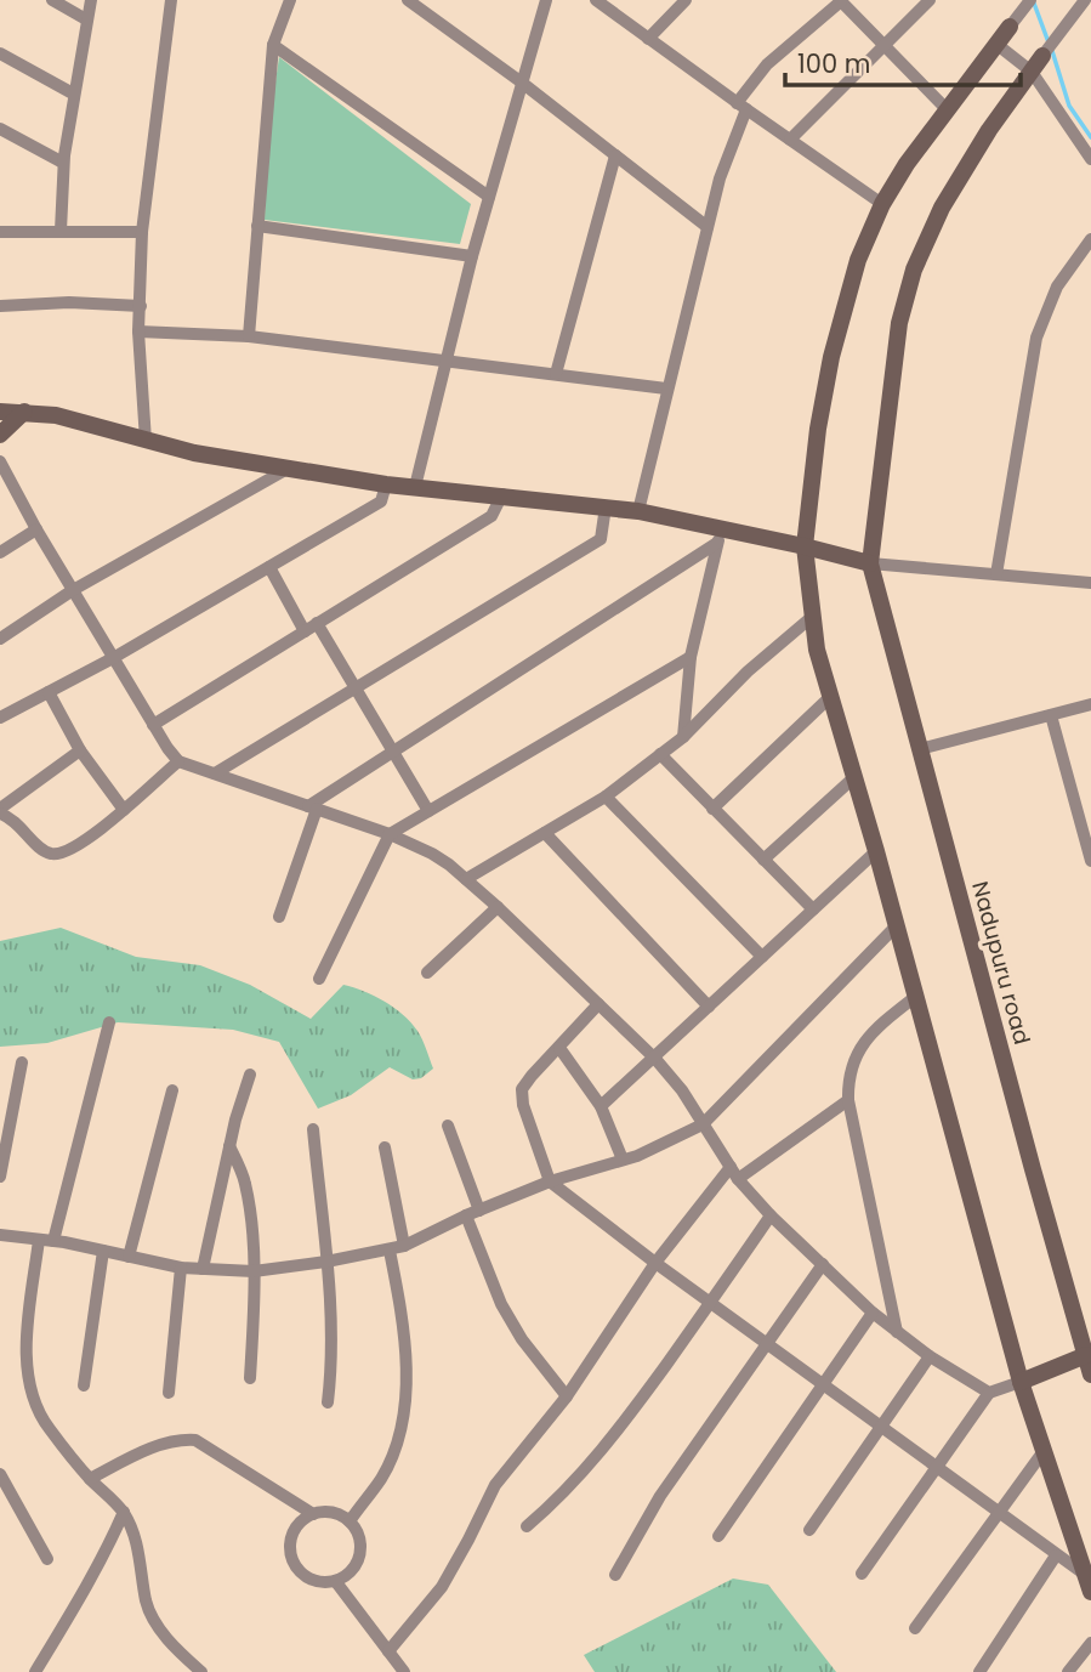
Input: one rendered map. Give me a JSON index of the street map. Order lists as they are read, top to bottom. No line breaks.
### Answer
{"streets":{"street":["Nadupuru road"]},"scale_bar":"100 m"}
